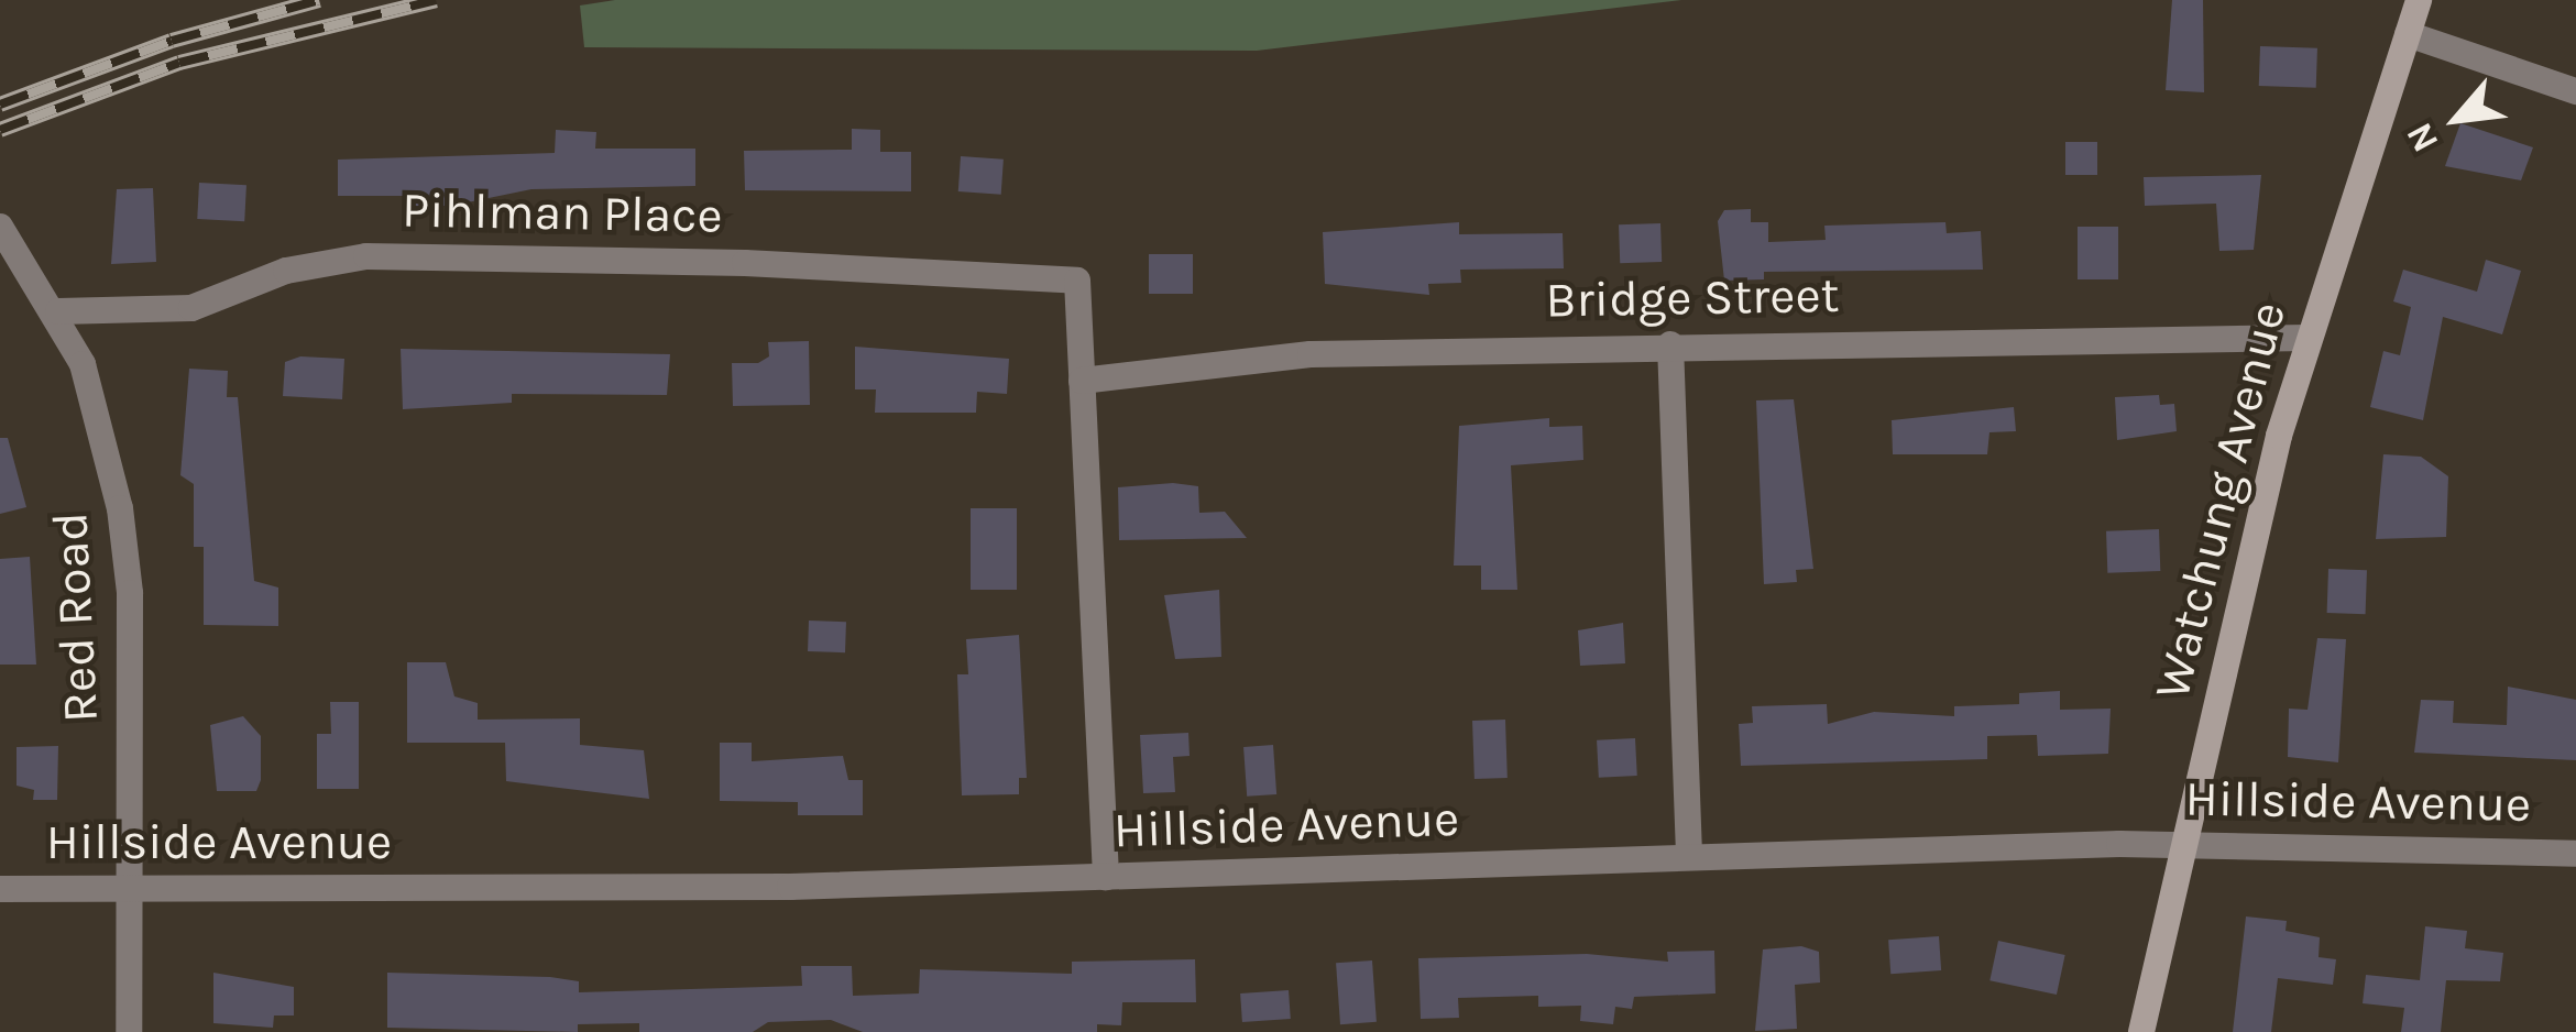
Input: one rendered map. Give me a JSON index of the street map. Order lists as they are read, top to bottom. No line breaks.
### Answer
{"streets":{"main road":["Watchung Avenue"],"street":["Pihlman Place","Bridge Street","Red Road","Hillside Avenue"]},"crossings":[["Pihlman Place","Bridge Street"],["Pihlman Place","Red Road"],["Bridge Street","Watchung Avenue"],["Watchung Avenue","Hillside Avenue"],["Red Road","Hillside Avenue"]],"north":"bottom left"}
